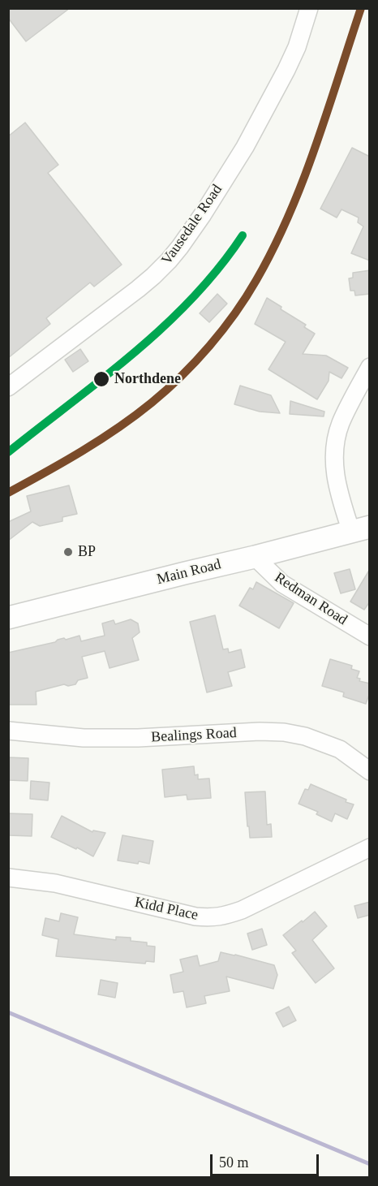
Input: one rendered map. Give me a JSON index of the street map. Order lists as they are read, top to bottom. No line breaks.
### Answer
{"streets":{"main road":["Main Road"],"street":["Vausedale Road","Redman Road","Bealings Road","Kidd Place"]},"crossings":[["Main Road","Redman Road"]],"places":["Northdene","BP"],"scale_bar":"50 m"}
